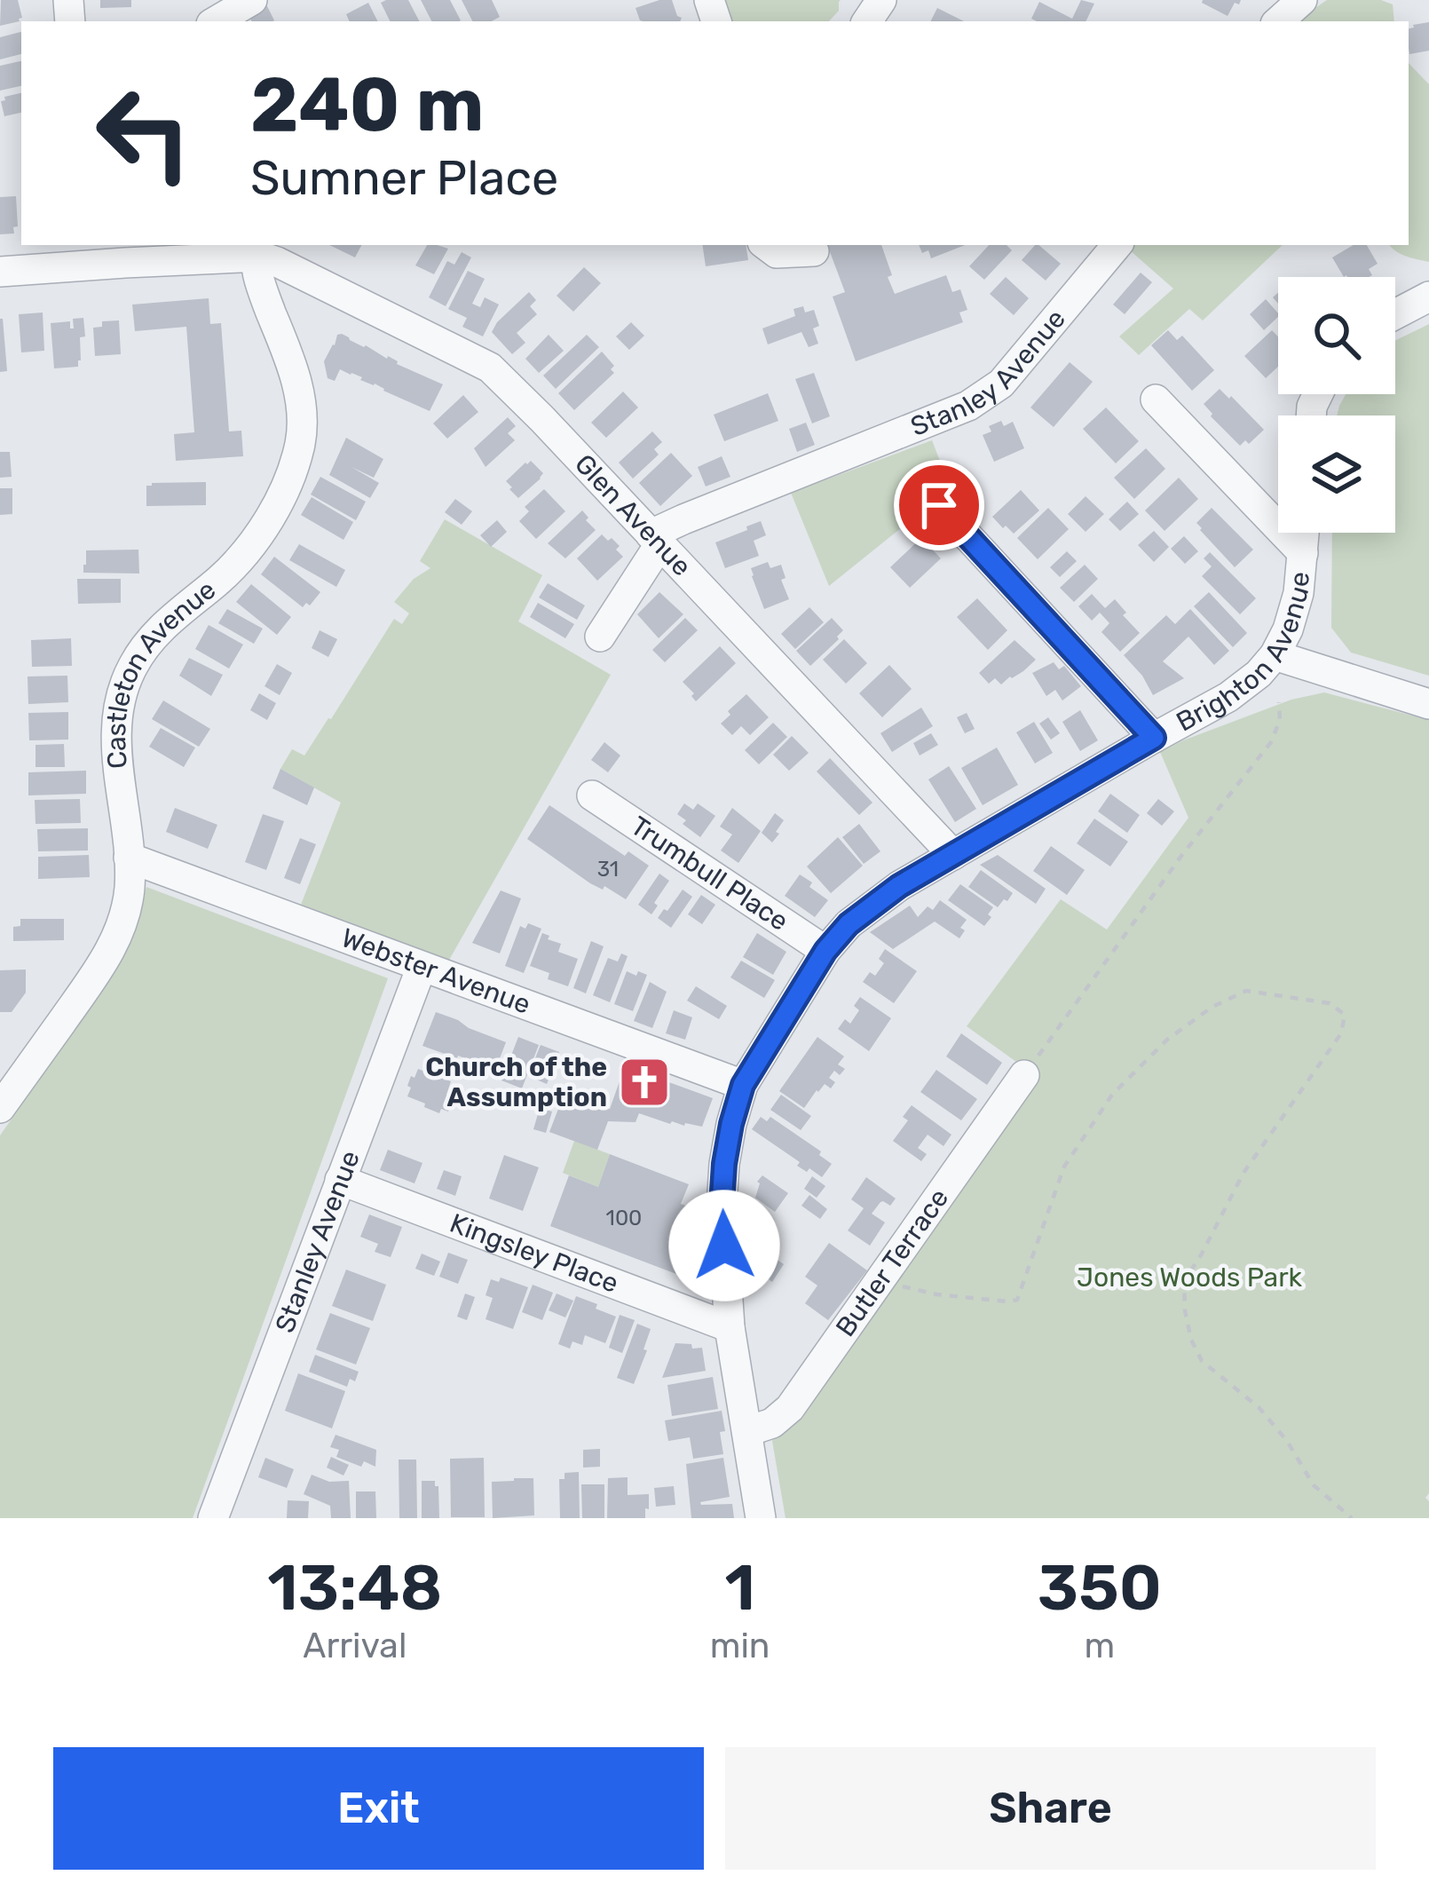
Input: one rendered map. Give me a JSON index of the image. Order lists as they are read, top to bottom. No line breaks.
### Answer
{"streets":{"street":["Stanley Avenue","Glen Avenue","Brighton Avenue","Castleton Avenue","Trumbull Place","Webster Avenue","Kingsley Place","Butler Terrace"]},"crossings":[["Stanley Avenue","Glen Avenue"],["Stanley Avenue","Webster Avenue"],["Stanley Avenue","Kingsley Place"],["Glen Avenue","Brighton Avenue"],["Glen Avenue","Castleton Avenue"],["Brighton Avenue","Trumbull Place"],["Brighton Avenue","Webster Avenue"],["Brighton Avenue","Kingsley Place"],["Brighton Avenue","Butler Terrace"],["Castleton Avenue","Webster Avenue"]],"parks":["Jones Woods Park"],"places":{"church":["Church of the Assumption"]},"house_numbers":["31","100"],"page":{"turn":["240 m","Sumner Place"],"eta":["13:48","Arrival","1","min","350","m"],"buttons":["Exit","Share"]}}
